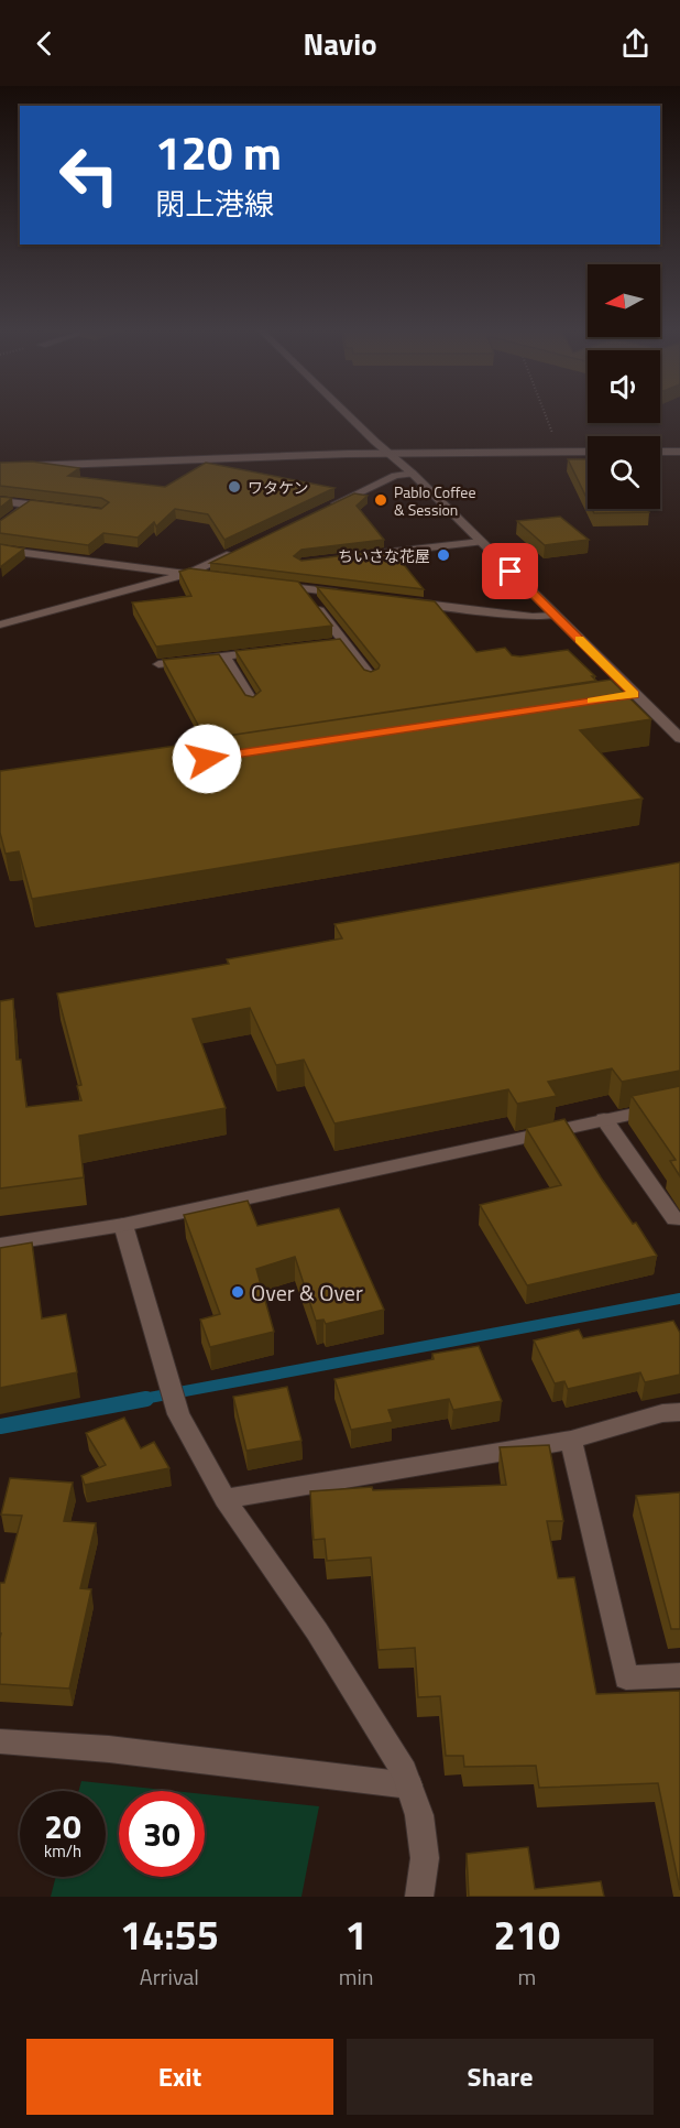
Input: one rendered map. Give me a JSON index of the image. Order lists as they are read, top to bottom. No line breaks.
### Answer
{"places":["ワタケン","Pablo Coffee & Session","ちいさな花屋","Over & Over"],"north":"left","page":{"header":"Navio","turn":["120 m","閖上港線"],"speed":"20 km/h","limit":"30","eta":["14:55","Arrival","1","min","210","m"],"buttons":["Exit","Share"]}}
